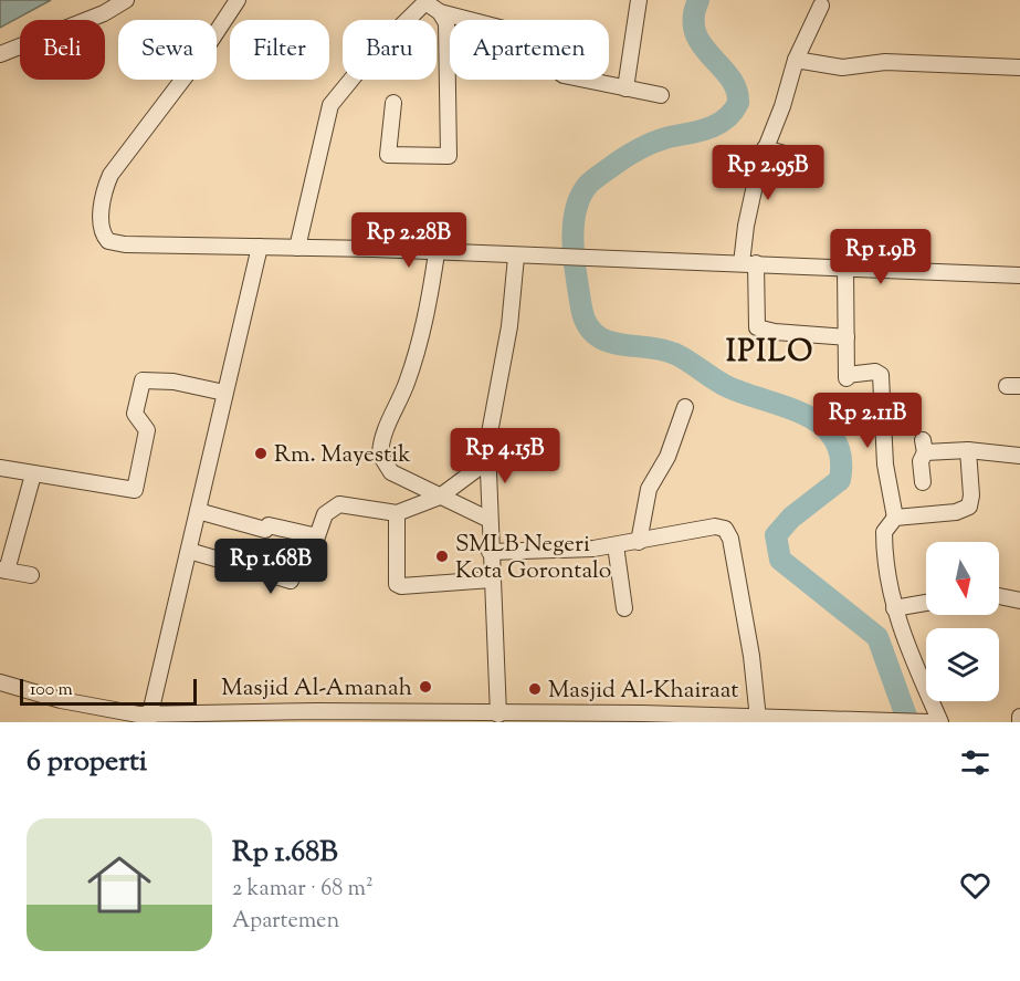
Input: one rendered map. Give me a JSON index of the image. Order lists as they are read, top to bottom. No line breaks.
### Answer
{"districts":["IPILO"],"places":["Rm. Mayestik","SMLB Negeri Kota Gorontalo","Masjid Al-Amanah","Masjid Al-Khairaat"],"scale_bar":"100 m","north":"bottom","page":{"chip":["Beli","Sewa","Filter","Baru","Apartemen"],"price":["Rp 2.95B","Rp 2.28B","Rp 1.9B","Rp 2.11B","Rp 4.15B","Rp 1.68B"],"scale":"100 m","heading":"6 properti","list":[{"name":"Rp 1.68B","note":"2 kamar · 68 m² · Apartemen"}]}}
